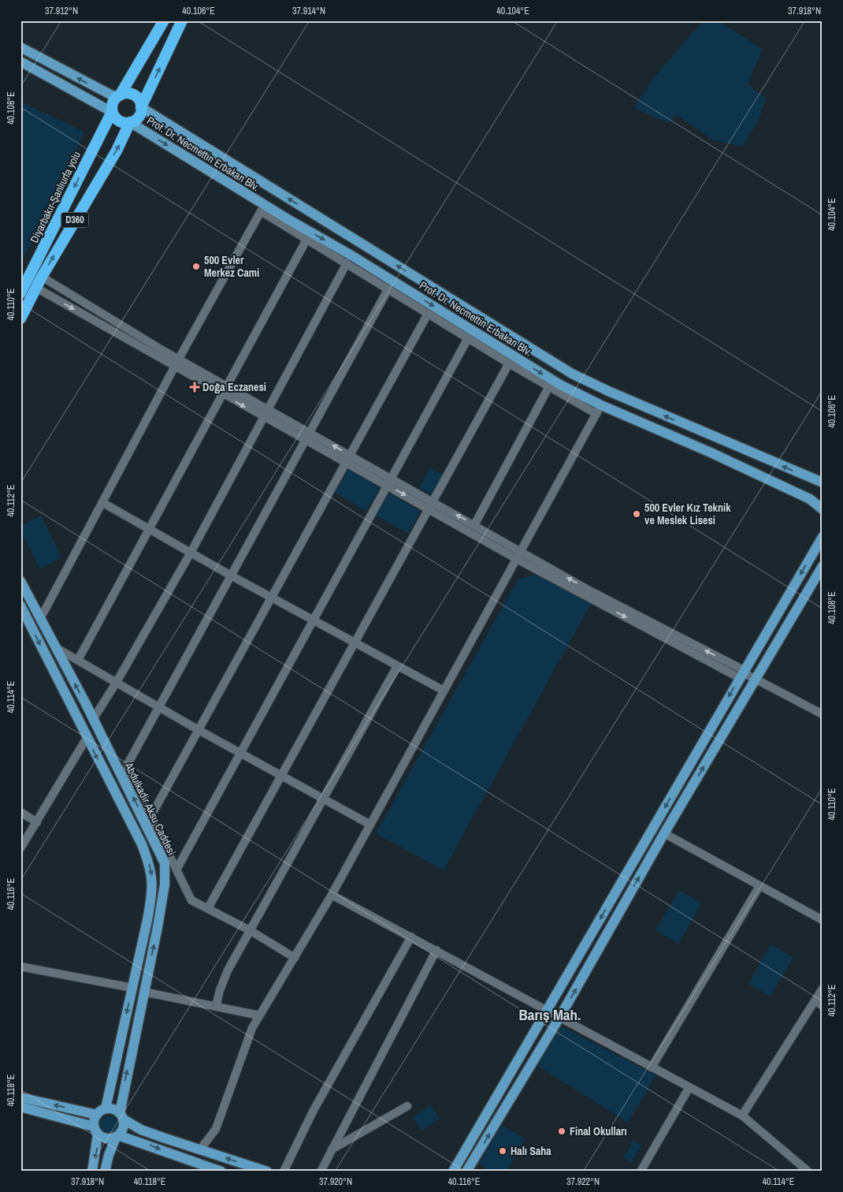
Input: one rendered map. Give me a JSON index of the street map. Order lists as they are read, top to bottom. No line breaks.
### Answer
{"streets":{"highway":["Diyarbakır-Şanlıurfa yolu","D360"],"main road":["Prof. Dr. Necmettin Erbakan Blv.","Abdulkadir Aksu Caddesi"]},"crossings":[["Prof. Dr. Necmettin Erbakan Blv.","Diyarbakır-Şanlıurfa yolu"],["Prof. Dr. Necmettin Erbakan Blv.","D360"],["Diyarbakır-Şanlıurfa yolu","D360"]],"districts":["Barış Mah."],"places":{"other":["500 Evler Merkez Cami","500 Evler Kız Teknik ve Meslek Lisesi","Final Okulları","Halı Saha"],"health":["Doğa Eczanesi"]},"coordinates":["37.912°N","40.106°E","37.914°N","40.104°E","37.918°N","40.108°E","40.110°E","40.112°E","40.114°E","40.116°E","40.118°E","37.920°N","37.922°N"]}
